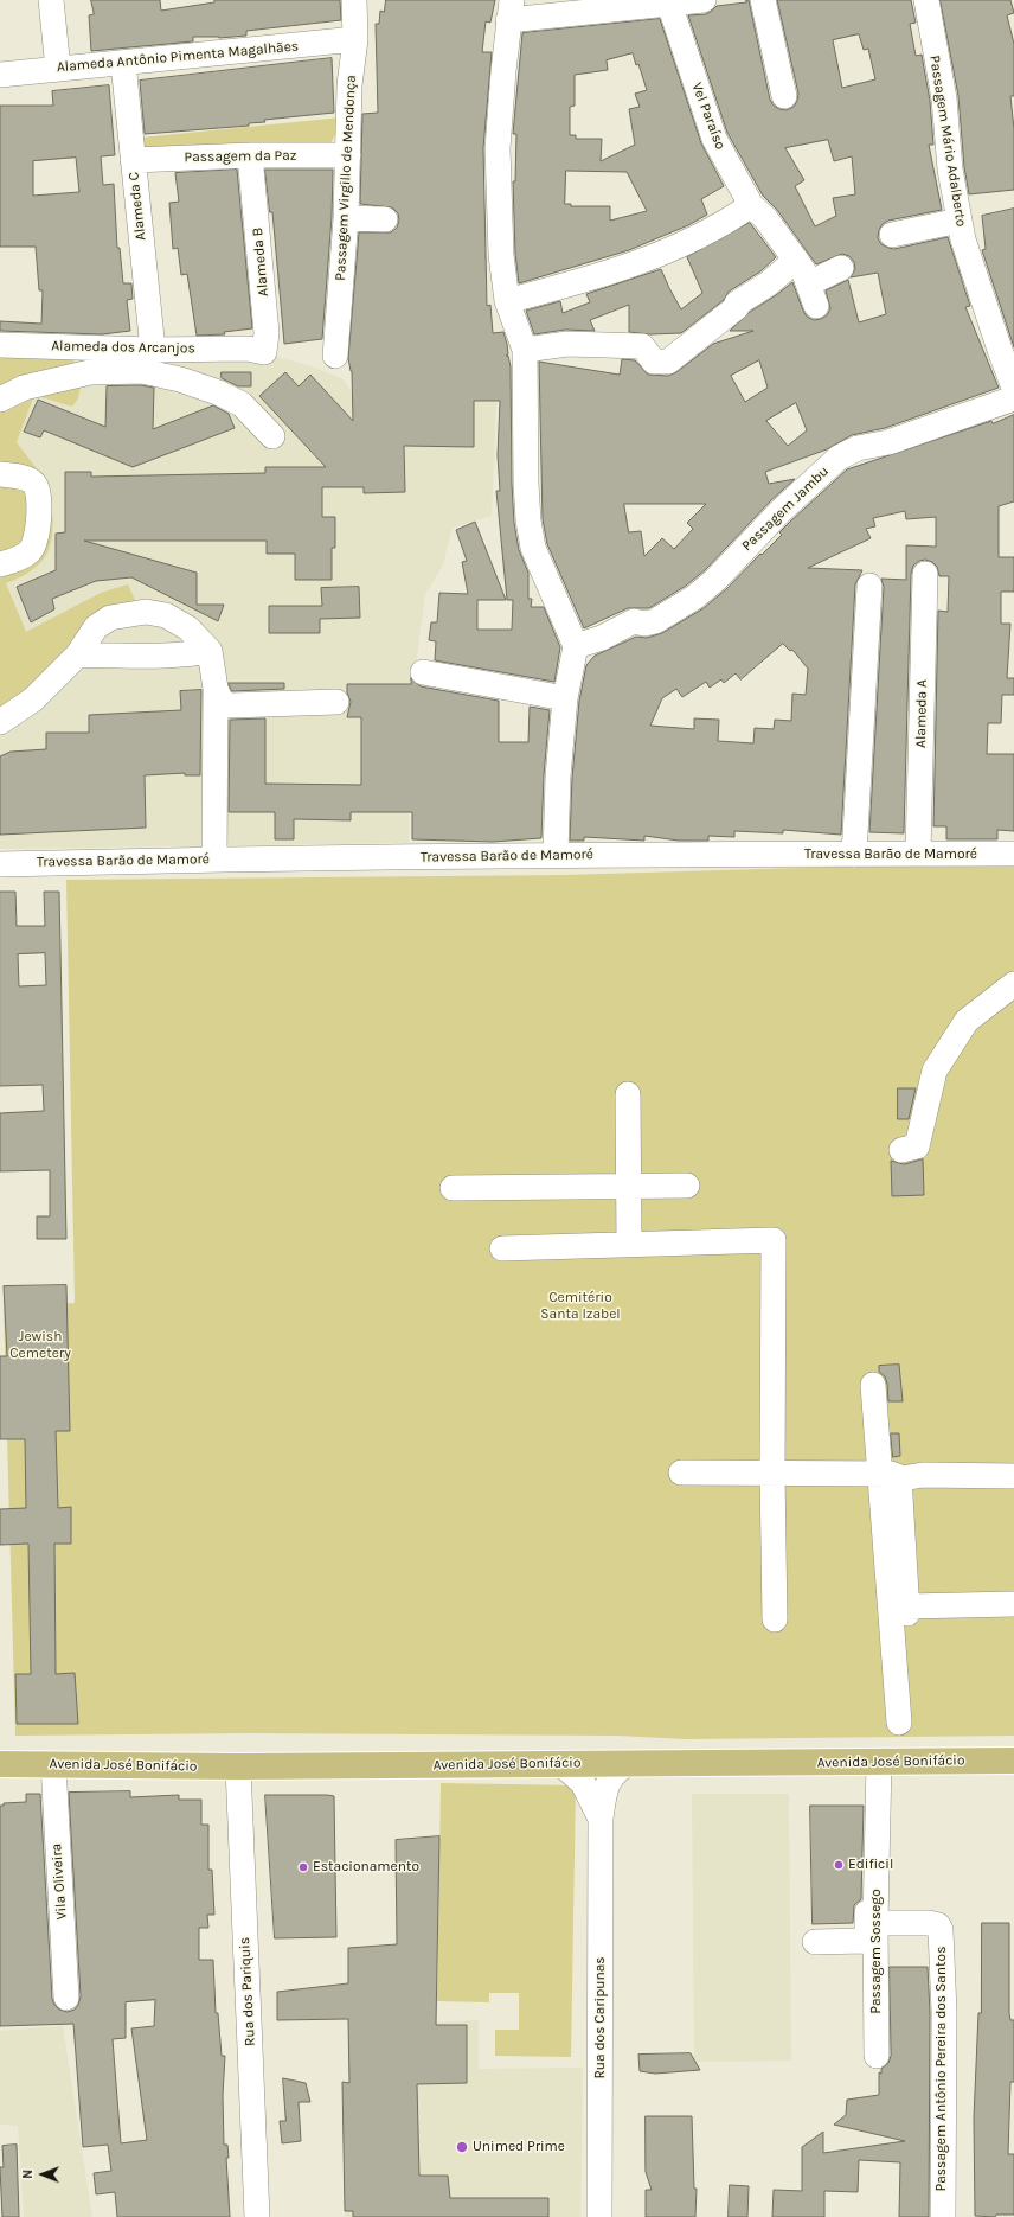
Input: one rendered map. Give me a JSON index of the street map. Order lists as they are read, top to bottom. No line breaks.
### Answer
{"streets":{"main road":["Avenida José Bonifácio"],"street":["Alameda Antônio Pimenta Magalhães","Vel Paraíso","Passagem Mário Adalberto","Passagem da Paz","Passagem Virgillo de Mendonça","Alameda C","Alameda B","Alameda dos Arcanjos","Passagem Jambu","Alameda A","Travessa Barão de Mamoré","Vila Oliveira","Passagem Sossego","Rua dos Pariquis","Rua dos Caripunas","Passagem Antônio Pereira dos Santos"]},"crossings":[["Alameda Antônio Pimenta Magalhães","Passagem Virgillo de Mendonça"],["Alameda Antônio Pimenta Magalhães","Alameda C"],["Passagem da Paz","Passagem Virgillo de Mendonça"],["Passagem da Paz","Alameda C"],["Passagem da Paz","Alameda B"],["Alameda C","Alameda dos Arcanjos"],["Alameda B","Alameda dos Arcanjos"],["Alameda A","Travessa Barão de Mamoré"],["Avenida José Bonifácio","Vila Oliveira"],["Avenida José Bonifácio","Passagem Sossego"],["Avenida José Bonifácio","Rua dos Pariquis"],["Avenida José Bonifácio","Rua dos Caripunas"],["Passagem Sossego","Passagem Antônio Pereira dos Santos"]],"parks":["Cemitério Santa Izabel","Jewish Cemetery"],"places":["Edificil","Estacionamento","Unimed Prime"],"north":"left"}
